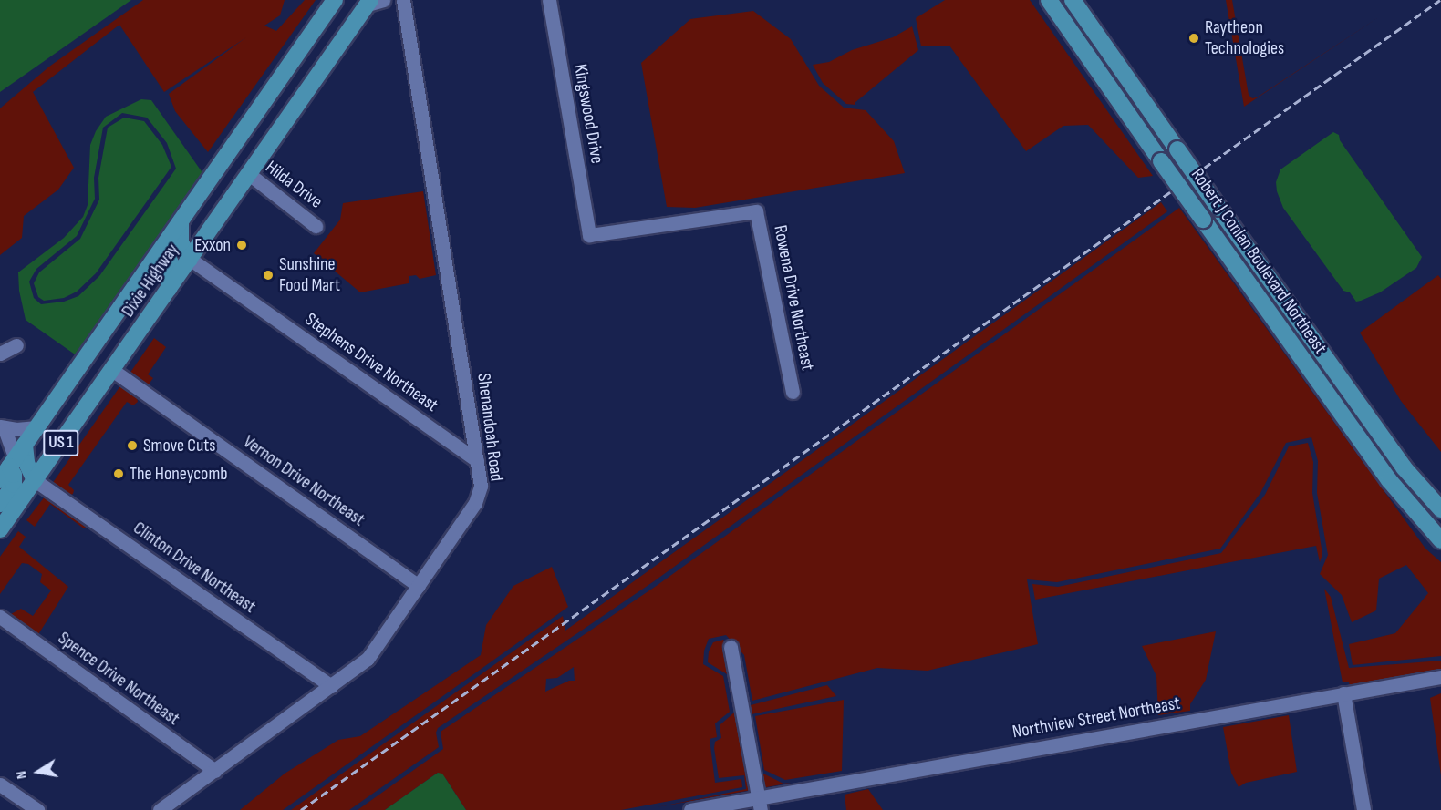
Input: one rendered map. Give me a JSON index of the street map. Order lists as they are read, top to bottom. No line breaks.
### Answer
{"streets":{"main road":["Robert J Conlan Boulevard Northeast","Dixie Highway","US 1"],"street":["Kingswood Drive","Hilda Drive","Rowena Drive Northeast","Stephens Drive Northeast","Shenandoah Road","Vernon Drive Northeast","Clinton Drive Northeast","Spence Drive Northeast","Northview Street Northeast"]},"crossings":[["Kingswood Drive","Rowena Drive Northeast"],["Hilda Drive","Dixie Highway"],["Dixie Highway","Stephens Drive Northeast"],["Dixie Highway","Vernon Drive Northeast"],["Dixie Highway","Clinton Drive Northeast"],["Stephens Drive Northeast","Shenandoah Road"],["Shenandoah Road","Vernon Drive Northeast"],["Shenandoah Road","Clinton Drive Northeast"],["Shenandoah Road","Spence Drive Northeast"]],"places":["Raytheon Technologies","Exxon","Sunshine Food Mart","Smove Cuts","The Honeycomb"],"north":"left"}
